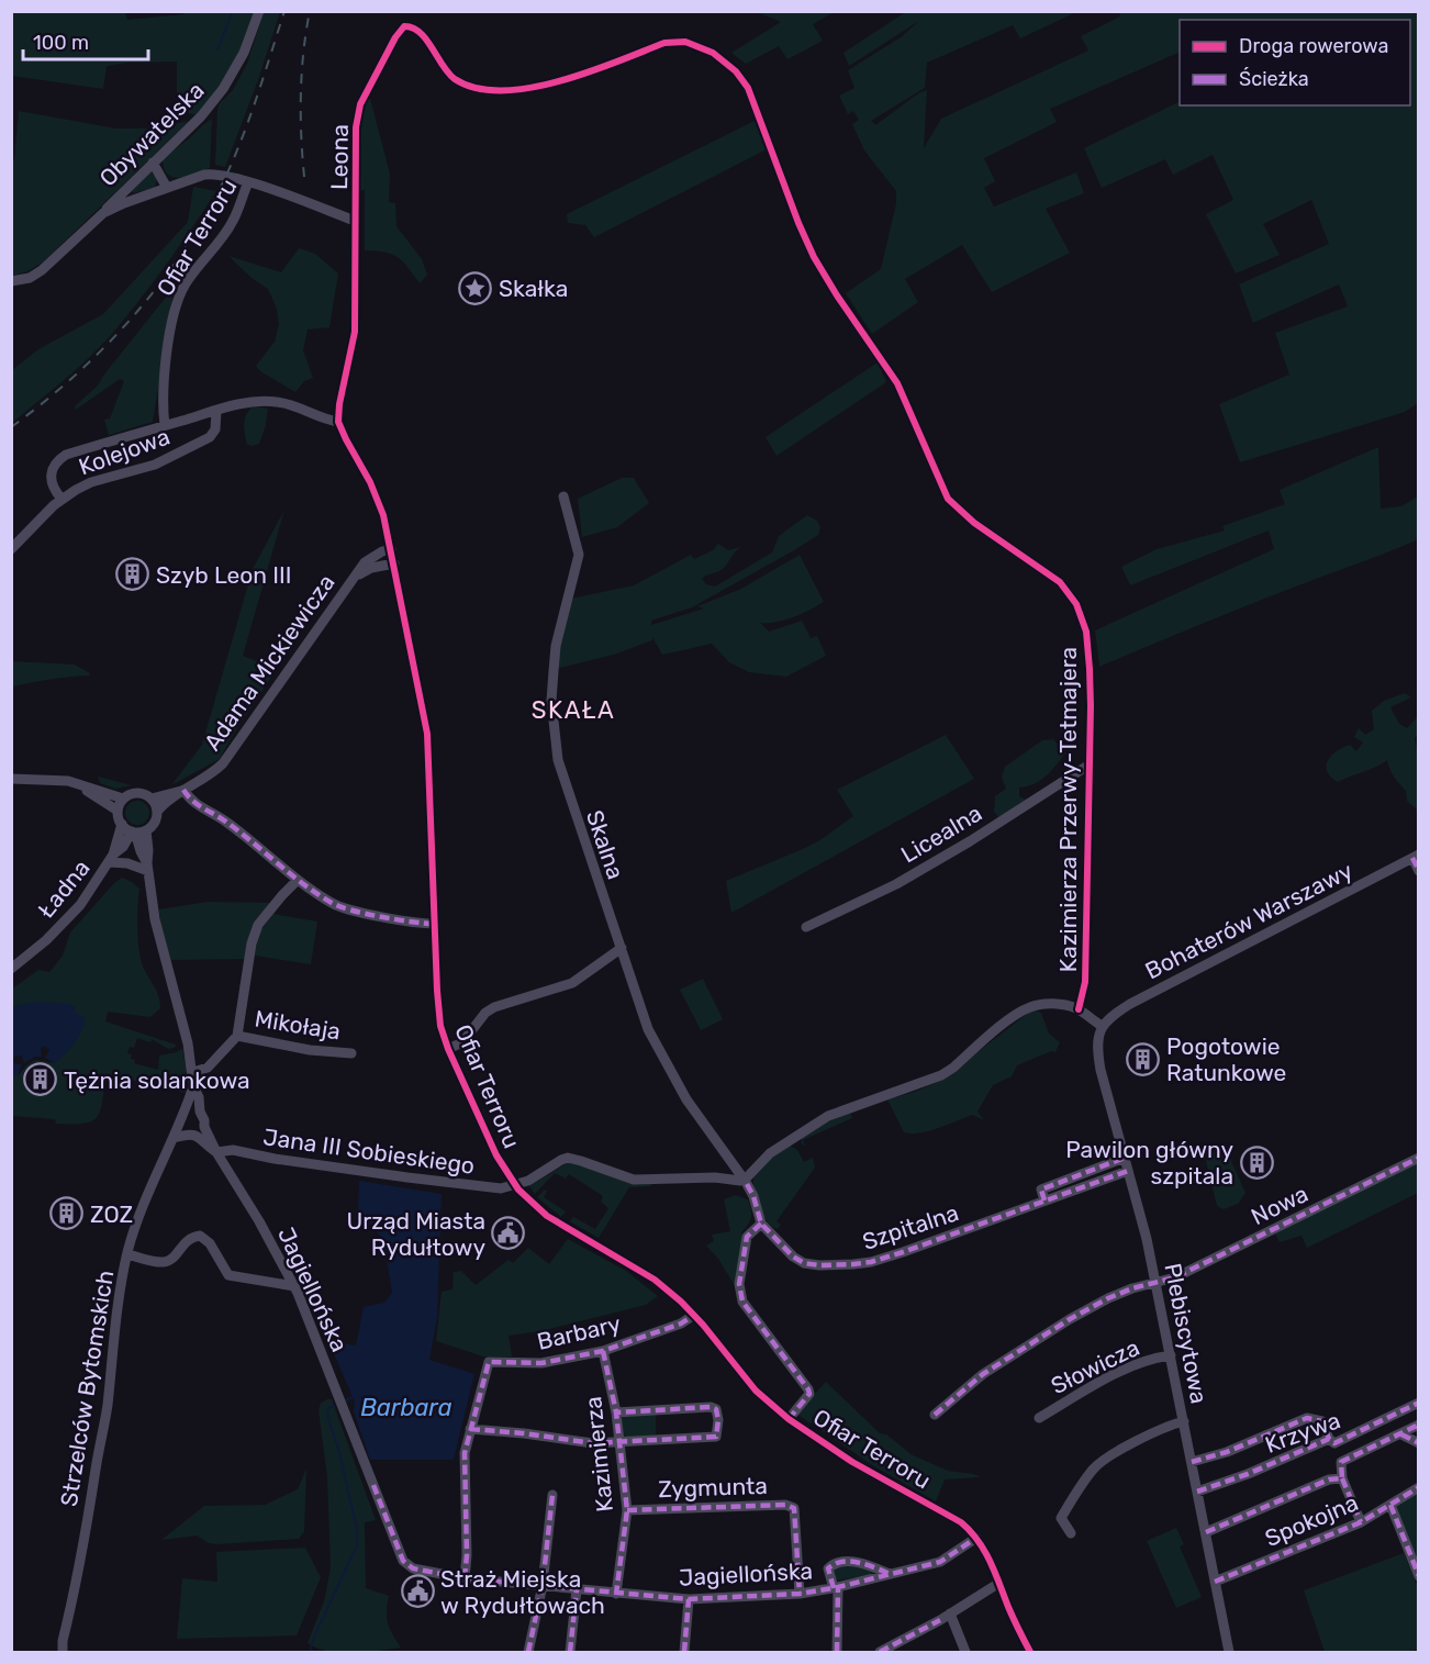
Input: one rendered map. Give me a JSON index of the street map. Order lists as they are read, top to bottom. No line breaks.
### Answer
{"streets":{"street":["Obywatelska","Leona","Ofiar Terroru","Kolejowa","Adama Mickiewicza","Kazimierza Przerwy-Tetmajera","Licealna","Skalna","Ładna","Bohaterów Warszawy","Mikołaja","Jana III Sobieskiego","Nowa","Szpitalna","Jagiellońska","Barbary","Plebiscytowa","Słowicza","Strzelców Bytomskich","Krzywa","Kazimierza","Zygmunta","Spokojna"]},"crossings":[["Obywatelska","Ofiar Terroru"],["Leona","Ofiar Terroru"],["Leona","Kazimierza Przerwy-Tetmajera"],["Ofiar Terroru","Kolejowa"],["Ofiar Terroru","Adama Mickiewicza"],["Ofiar Terroru","Jana III Sobieskiego"],["Ofiar Terroru","Jagiellońska"],["Ofiar Terroru","Barbary"],["Adama Mickiewicza","Ładna"],["Kazimierza Przerwy-Tetmajera","Licealna"],["Skalna","Szpitalna"],["Bohaterów Warszawy","Plebiscytowa"],["Jana III Sobieskiego","Jagiellońska"],["Nowa","Plebiscytowa"],["Szpitalna","Plebiscytowa"],["Jagiellońska","Barbary"],["Jagiellońska","Kazimierza"],["Jagiellońska","Zygmunta"],["Barbary","Kazimierza"],["Plebiscytowa","Słowicza"],["Plebiscytowa","Krzywa"],["Plebiscytowa","Spokojna"],["Kazimierza","Zygmunta"]],"districts":["SKAŁA"],"water":["Barbara"],"places":{"place":["Skałka"],"building":["Szyb Leon III","Pogotowie Ratunkowe","Tężnia solankowa","Pawilon główny szpitala","ZOZ"],"public building":["Urząd Miasta Rydułtowy","Straż Miejska w Rydułtowach"]},"legend":["Droga rowerowa","Ścieżka"],"scale_bar":"100 m"}
